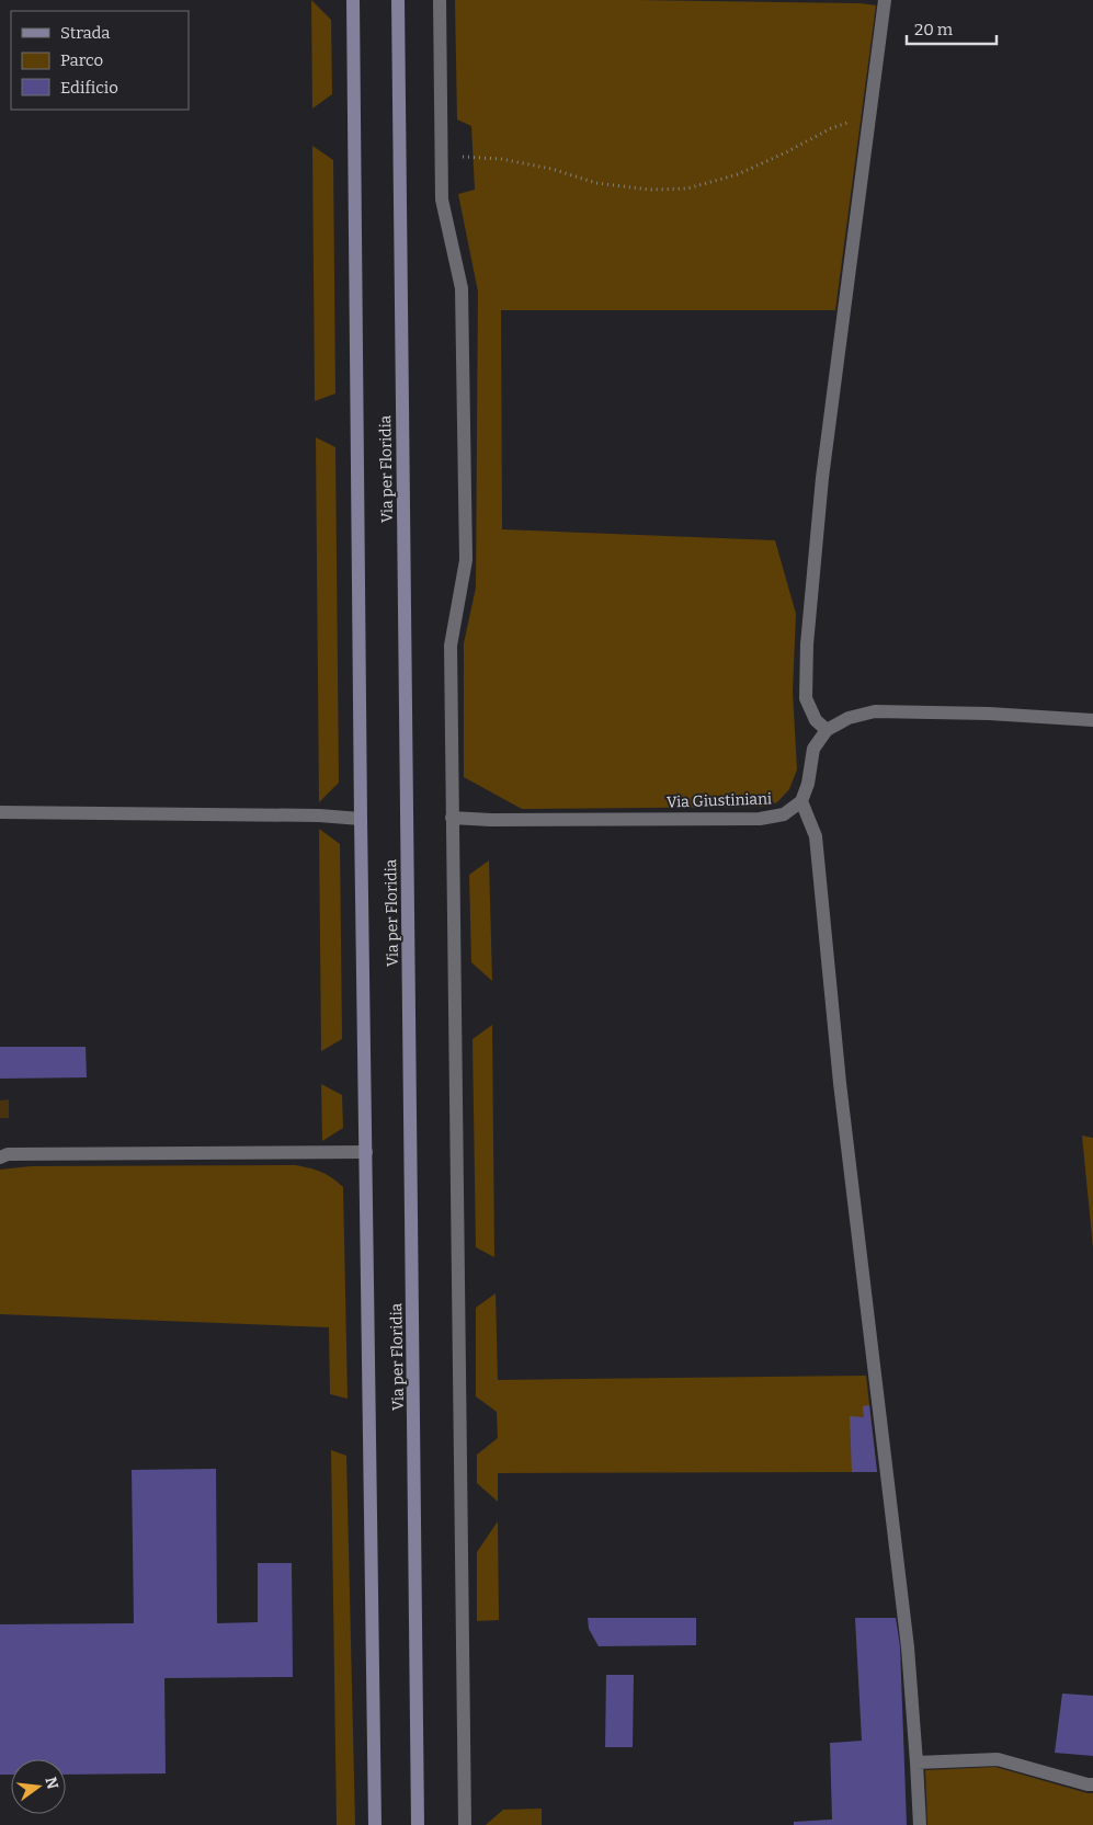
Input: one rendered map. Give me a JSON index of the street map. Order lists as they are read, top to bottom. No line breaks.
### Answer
{"streets":{"street":["Via per Floridia","Via Giustiniani"]},"legend":["Strada","Parco","Edificio"],"scale_bar":"20 m","north":"right"}
